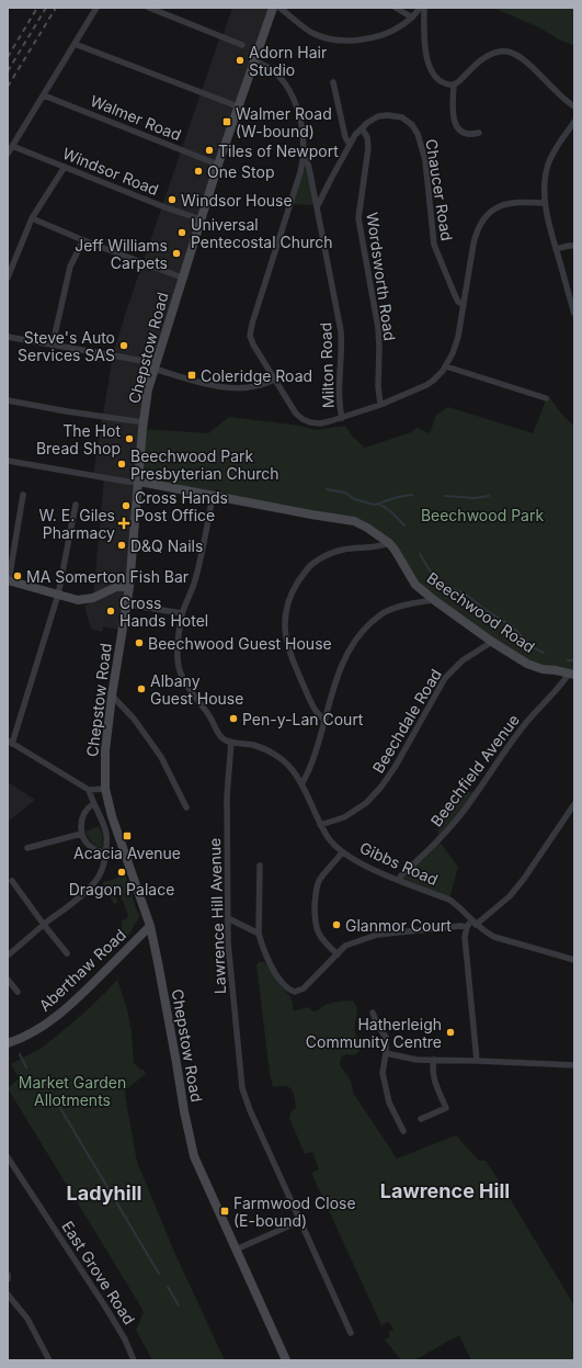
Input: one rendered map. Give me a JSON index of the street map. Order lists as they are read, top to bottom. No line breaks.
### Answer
{"streets":{"main road":["Chepstow Road","Beechwood Road","Aberthaw Road"],"street":["Walmer Road","Windsor Road","Chaucer Road","Wordsworth Road","Milton Road","Beechdale Road","Beechfield Avenue","Gibbs Road","Lawrence Hill Avenue","East Grove Road"]},"crossings":[["Walmer Road","Chepstow Road"],["Windsor Road","Chepstow Road"],["Chaucer Road","Wordsworth Road"],["Chepstow Road","Beechwood Road"],["Chepstow Road","Aberthaw Road"],["Beechwood Road","Beechdale Road"],["Beechwood Road","Beechfield Avenue"],["Beechdale Road","Gibbs Road"],["Beechfield Avenue","Gibbs Road"],["Gibbs Road","Lawrence Hill Avenue"]],"districts":["Lawrence Hill","Ladyhill"],"parks":["Beechwood Park","Market Garden Allotments"],"places":{"other":["Adorn Hair Studio","Tiles of Newport","One Stop","Windsor House","Universal Pentecostal Church","Jeff Williams Carpets","Steve's Auto Services SAS","The Hot Bread Shop","Beechwood Park Presbyterian Church","Cross Hands Post Office","D&Q Nails","MA Somerton Fish Bar","Cross Hands Hotel","Beechwood Guest House","Albany Guest House","Pen-y-Lan Court","Dragon Palace","Glanmor Court","Hatherleigh Community Centre"],"transit":["Walmer Road (W-bound)","Coleridge Road","Acacia Avenue","Farmwood Close (E-bound)"],"health":["W. E. Giles Pharmacy"]}}
